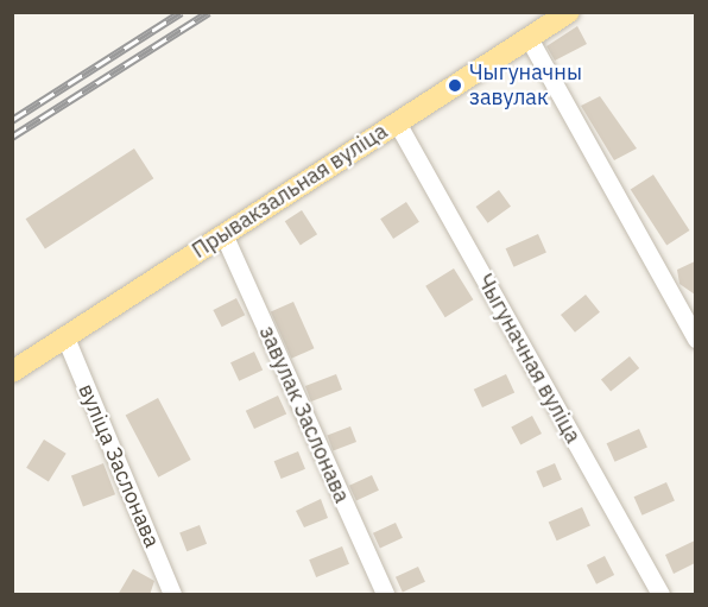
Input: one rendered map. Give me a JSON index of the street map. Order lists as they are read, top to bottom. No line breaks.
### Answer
{"streets":{"main road":["Прывакзальная вуліца"],"street":["Чыгуначная вуліца","завулак Заслонава","вуліца Заслонава"]},"crossings":[["Прывакзальная вуліца","Чыгуначная вуліца"],["Прывакзальная вуліца","завулак Заслонава"],["Прывакзальная вуліца","вуліца Заслонава"]],"places":["Чыгуначны завулак"]}
